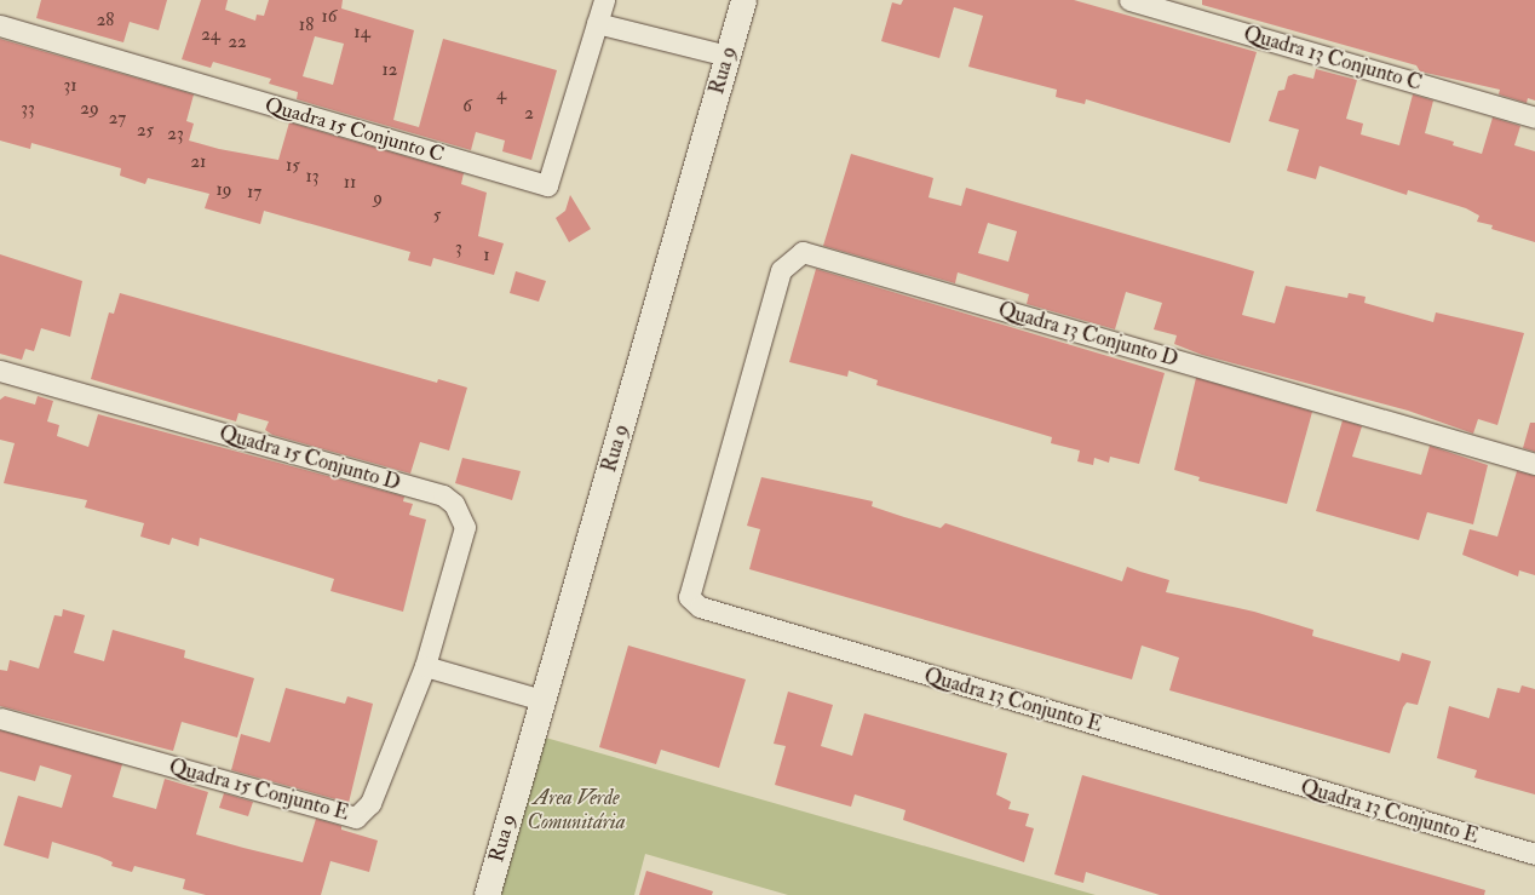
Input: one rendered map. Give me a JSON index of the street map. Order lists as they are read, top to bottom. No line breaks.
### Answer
{"streets":{"street":["Quadra 13 Conjunto C","Rua 9","Quadra 15 Conjunto C","Quadra 13 Conjunto D","Quadra 15 Conjunto D","Quadra 13 Conjunto E","Quadra 15 Conjunto E"]},"crossings":[["Quadra 13 Conjunto D","Quadra 13 Conjunto E"],["Quadra 15 Conjunto D","Quadra 15 Conjunto E"]],"parks":["Area Verde Comunitária"],"house_numbers":["16","28","18","14","24","22","12","31","4","6","33","29","2","27","25","23","21","15","13","11","19","17","9","5","3","1"]}
